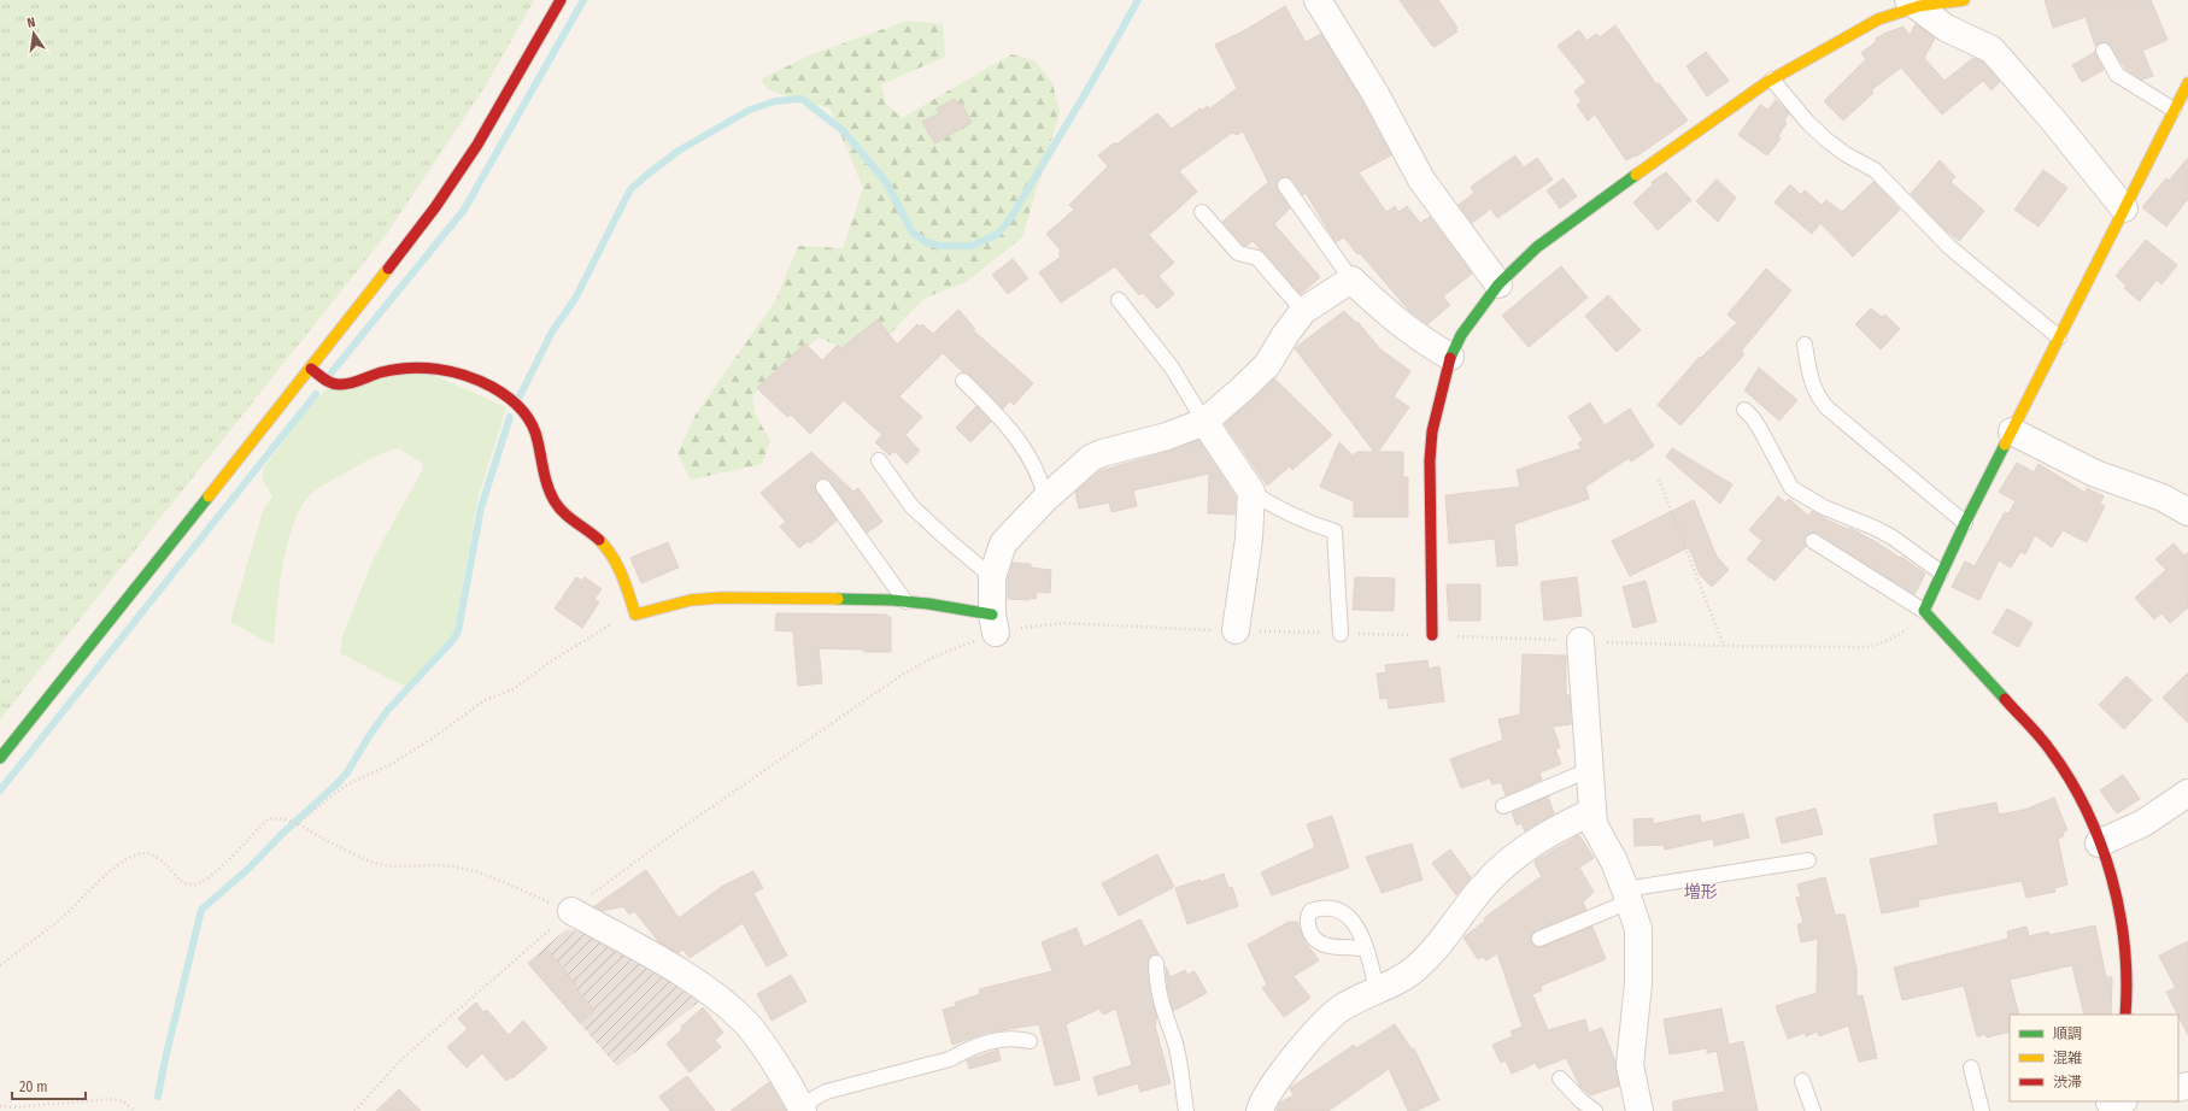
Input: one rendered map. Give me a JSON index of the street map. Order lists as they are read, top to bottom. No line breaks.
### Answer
{"districts":["増形"],"legend":["順調","混雑","渋滞"],"scale_bar":"20 m","north":"top"}
